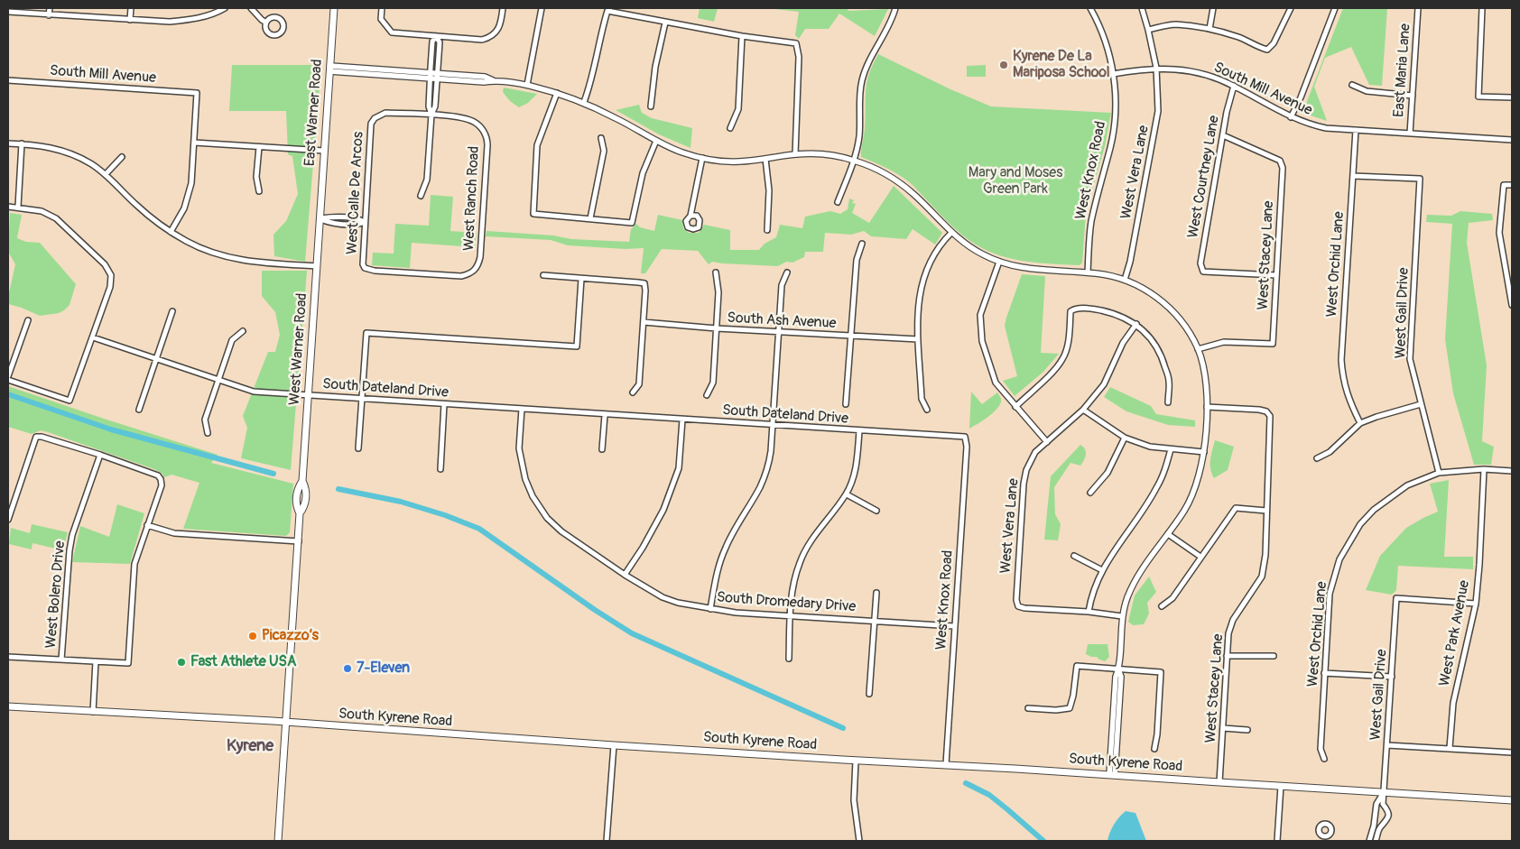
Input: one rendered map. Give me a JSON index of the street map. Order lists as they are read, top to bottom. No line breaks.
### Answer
{"streets":{"main road":["East Warner Road","West Warner Road","South Kyrene Road"],"street":["East Maria Lane","South Mill Avenue","West Knox Road","West Vera Lane","West Courtney Lane","West Calle De Arcos","West Ranch Road","West Stacey Lane","West Orchid Lane","West Gail Drive","South Ash Avenue","South Dateland Drive","West Bolero Drive","South Dromedary Drive","West Park Avenue"]},"crossings":[["East Maria Lane","South Mill Avenue"],["South Mill Avenue","West Knox Road"],["South Mill Avenue","West Vera Lane"],["South Mill Avenue","West Courtney Lane"],["South Mill Avenue","West Orchid Lane"],["East Warner Road","West Warner Road"],["West Knox Road","South Dateland Drive"],["West Knox Road","South Dromedary Drive"],["West Knox Road","South Kyrene Road"],["West Courtney Lane","West Stacey Lane"],["West Calle De Arcos","West Ranch Road"],["West Stacey Lane","South Kyrene Road"],["West Orchid Lane","West Gail Drive"],["West Orchid Lane","West Park Avenue"],["West Gail Drive","West Park Avenue"],["West Gail Drive","South Kyrene Road"],["West Warner Road","South Dateland Drive"],["West Warner Road","South Kyrene Road"],["South Dateland Drive","South Dromedary Drive"]],"districts":["Kyrene"],"parks":["Mary and Moses Green Park"],"places":["Kyrene De La Mariposa School","Picazzo’s","Fast Athlete USA","7-Eleven"]}
